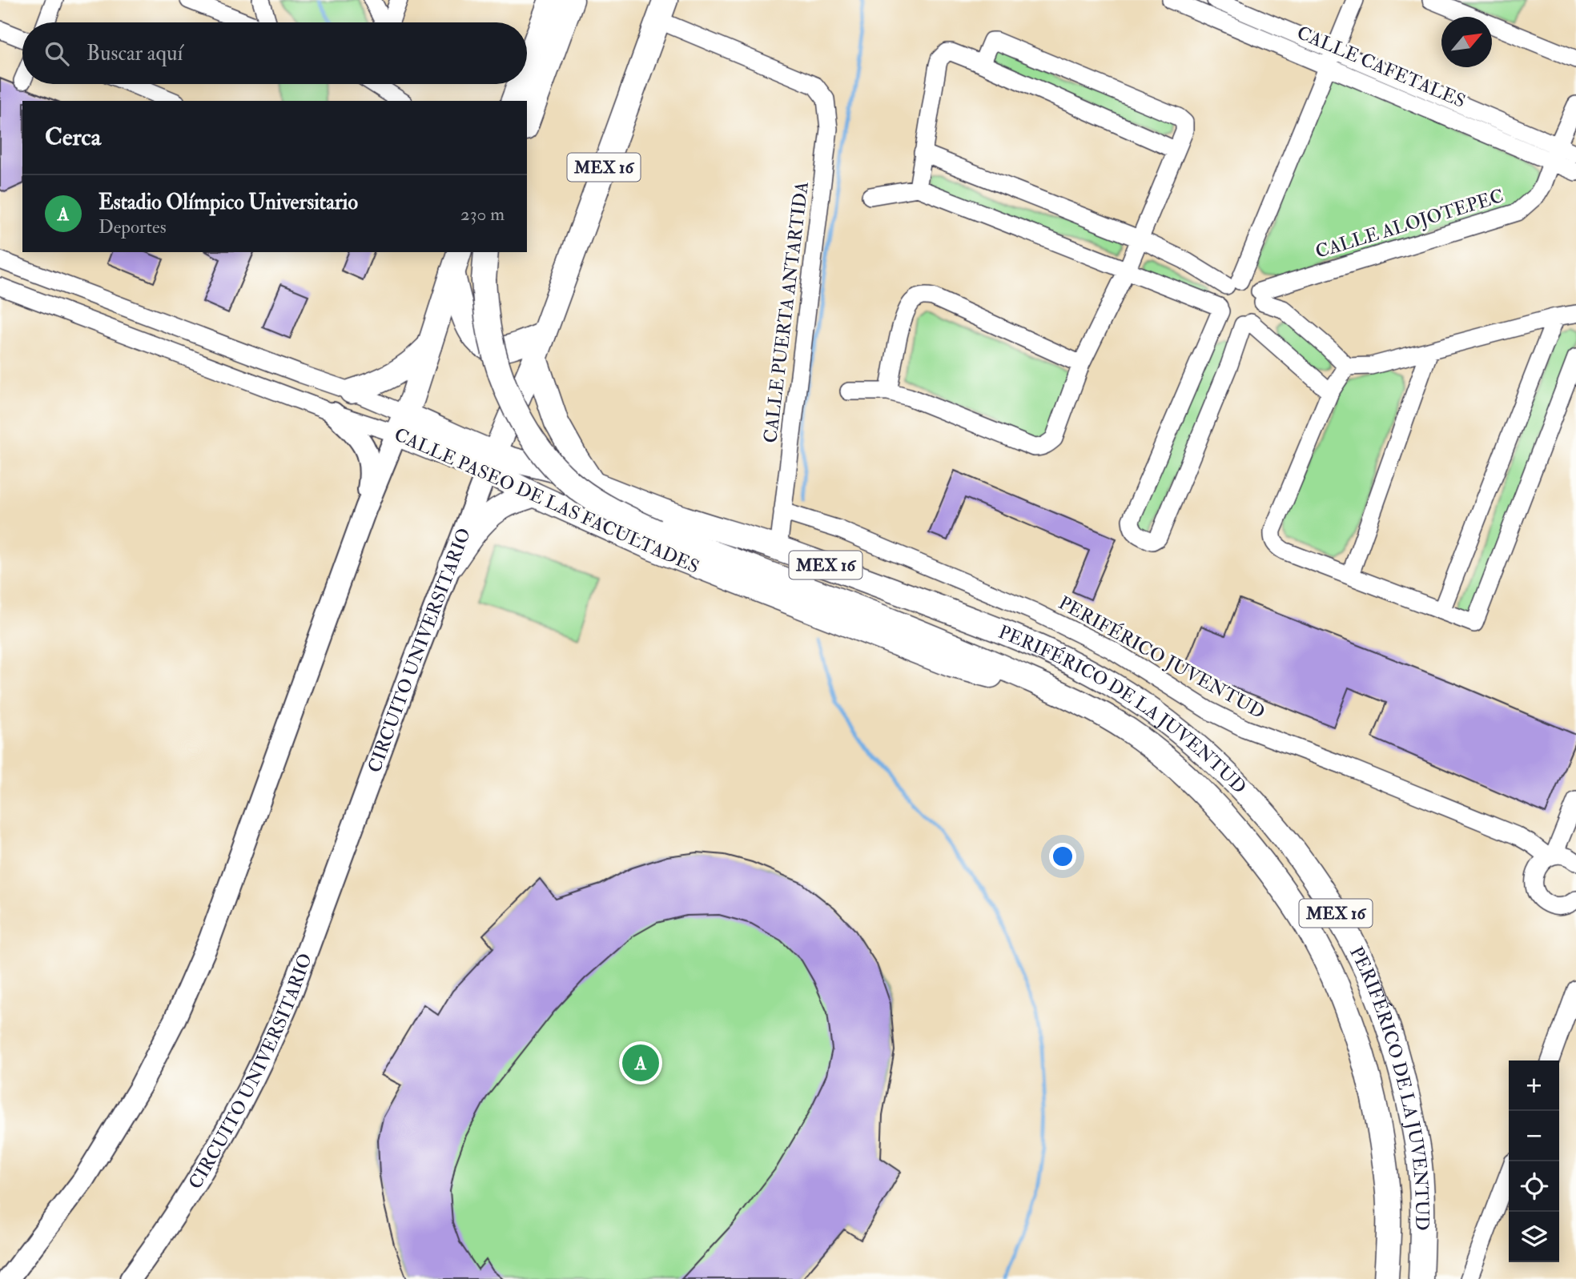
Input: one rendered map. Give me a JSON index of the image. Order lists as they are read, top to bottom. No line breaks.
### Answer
{"streets":{"highway":["MEX 16","CALLE PASEO DE LAS FACULTADES","CIRCUITO UNIVERSITARIO","PERIFÉRICO DE LA JUVENTUD"],"street":["CALLE CAFETALES","CALLE ALOJOTEPEC","CALLE PUERTA ANTARTIDA","PERIFÉRICO JUVENTUD"]},"crossings":[["CALLE CAFETALES","CALLE ALOJOTEPEC"],["CALLE PUERTA ANTARTIDA","CIRCUITO UNIVERSITARIO"],["CALLE PUERTA ANTARTIDA","PERIFÉRICO JUVENTUD"],["CALLE PUERTA ANTARTIDA","PERIFÉRICO DE LA JUVENTUD"],["CALLE PASEO DE LAS FACULTADES","CIRCUITO UNIVERSITARIO"],["CALLE PASEO DE LAS FACULTADES","PERIFÉRICO DE LA JUVENTUD"],["CIRCUITO UNIVERSITARIO","PERIFÉRICO DE LA JUVENTUD"]],"north":"top right","page":{"search":"Buscar aquí","heading":"Cerca","list":[{"mark":"A","name":"Estadio Olímpico Universitario","note":"Deportes","value":"230 m"}],"pins":"A","map_buttons":["+","−"]}}
